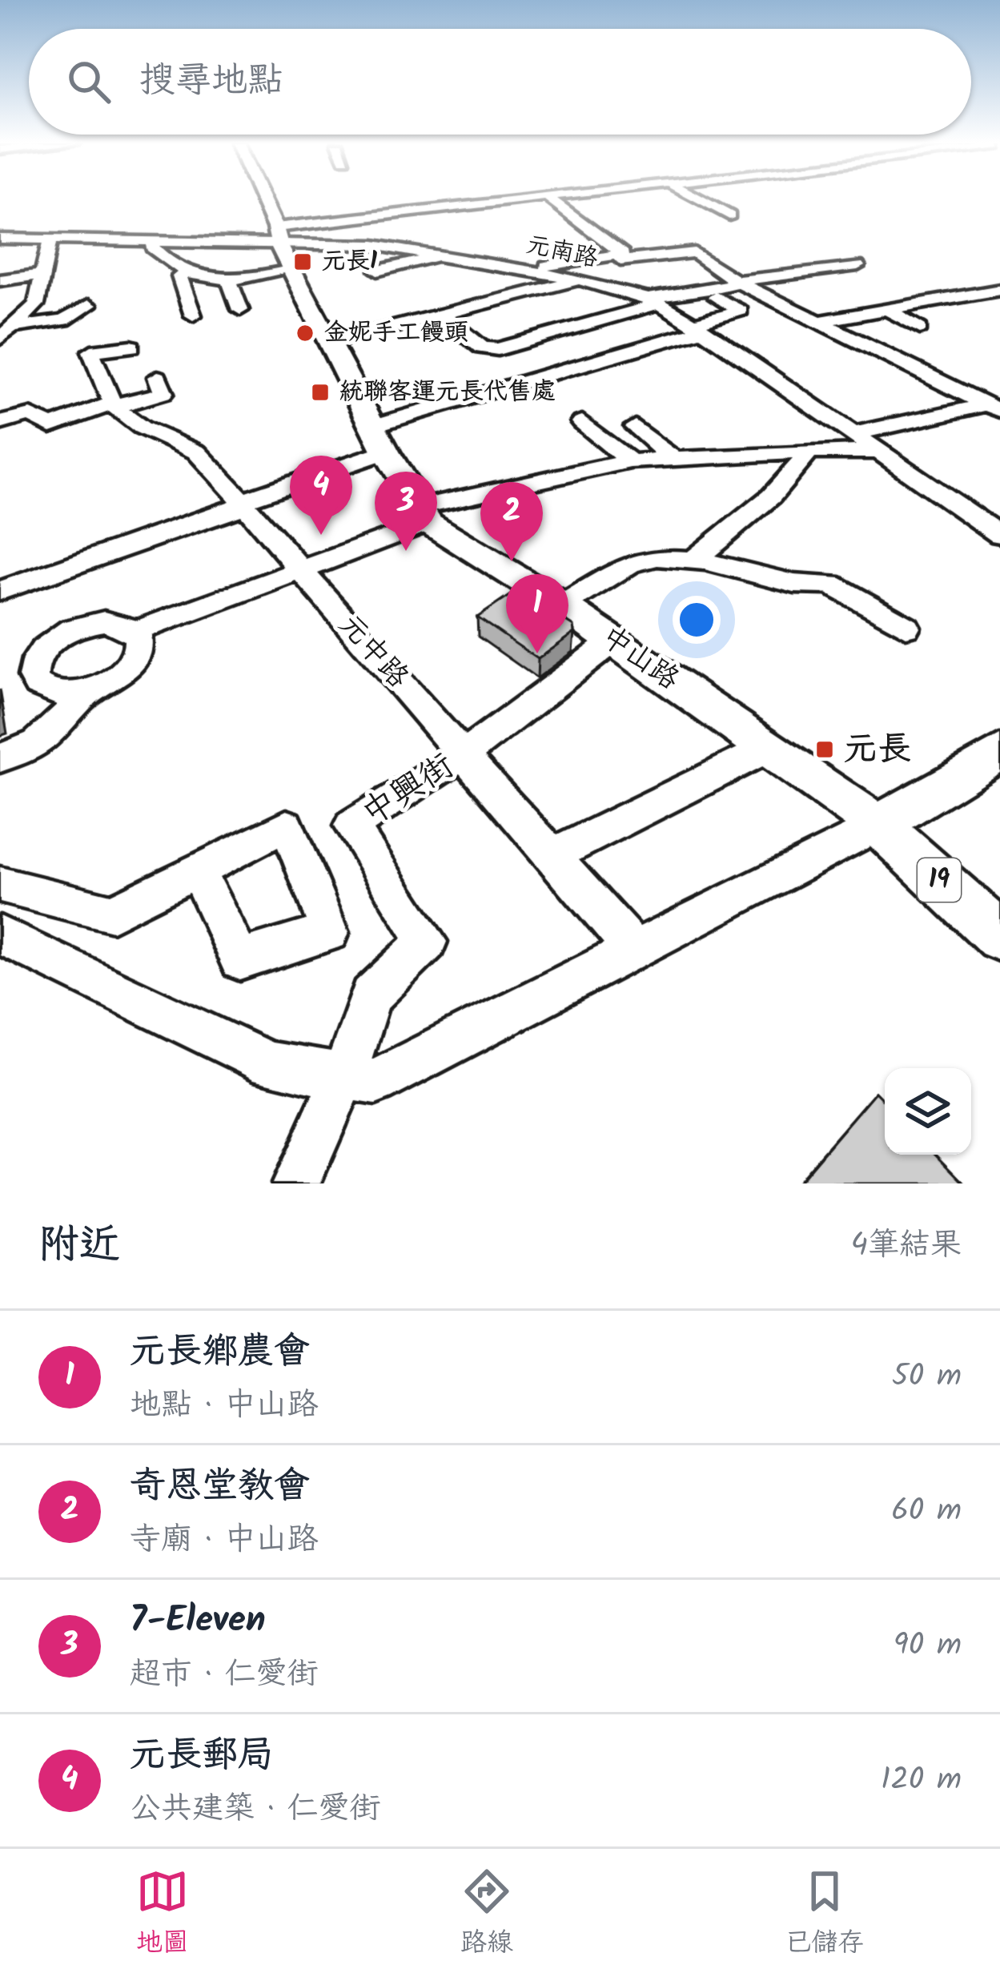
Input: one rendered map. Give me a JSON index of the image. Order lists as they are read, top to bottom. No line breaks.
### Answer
{"streets":{"main road":["中山路","19"],"street":["元南路","元中路","中興街"]},"crossings":[["元南路","中山路"],["元中路","中興街"],["中山路","中興街"]],"places":{"transit":["元長1","統聯客運元長代售處","元長"],"other":["金妮手工饅頭"]},"page":{"search":"搜尋地點","pins":["4","3","2","1"],"heading":["附近","4筆結果"],"list":[{"mark":"1","name":"元長鄉農會","note":"地點 · 中山路","value":"50 m"},{"mark":"2","name":"奇恩堂教會","note":"寺廟 · 中山路","value":"60 m"},{"mark":"3","name":"7-Eleven","note":"超市 · 仁愛街","value":"90 m"},{"mark":"4","name":"元長郵局","note":"公共建築 · 仁愛街","value":"120 m"}],"nav":["地圖","路線","已儲存"]}}
